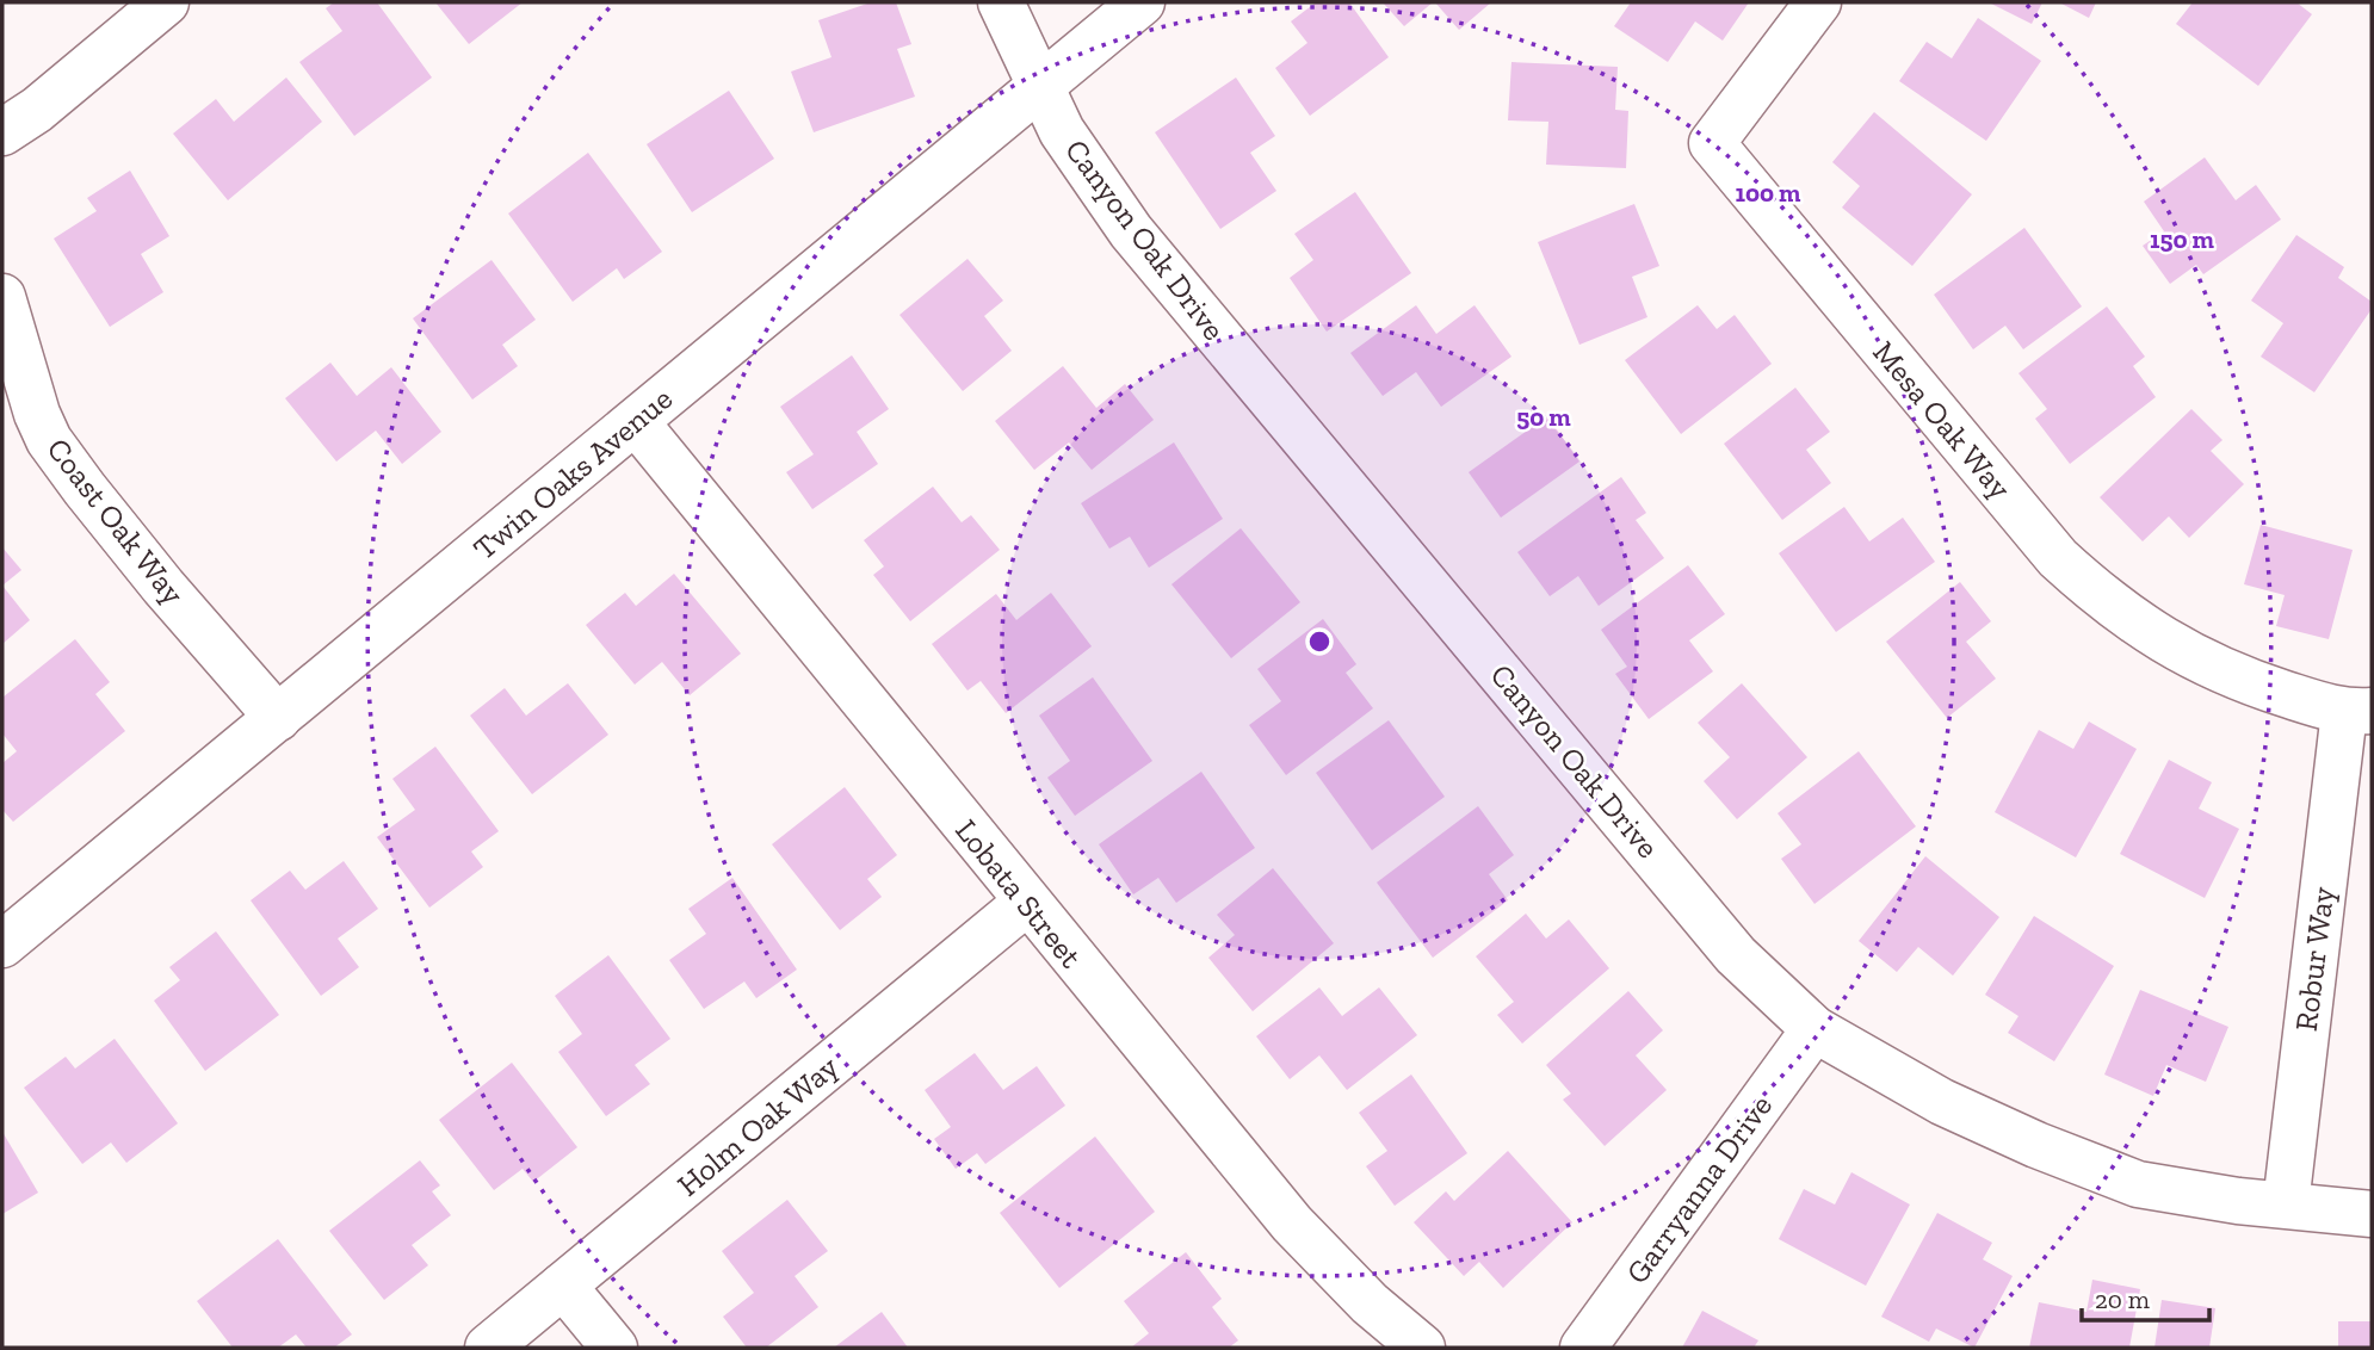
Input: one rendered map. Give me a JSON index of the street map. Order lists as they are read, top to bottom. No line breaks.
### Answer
{"streets":{"street":["Canyon Oak Drive","Mesa Oak Way","Twin Oaks Avenue","Coast Oak Way","Lobata Street","Robur Way","Holm Oak Way","Garryanna Drive"]},"crossings":[["Canyon Oak Drive","Twin Oaks Avenue"],["Canyon Oak Drive","Robur Way"],["Canyon Oak Drive","Garryanna Drive"],["Mesa Oak Way","Robur Way"],["Twin Oaks Avenue","Coast Oak Way"],["Twin Oaks Avenue","Lobata Street"],["Lobata Street","Holm Oak Way"]],"scale_bar":"20 m","rings":["100 m","150 m","50 m"]}
